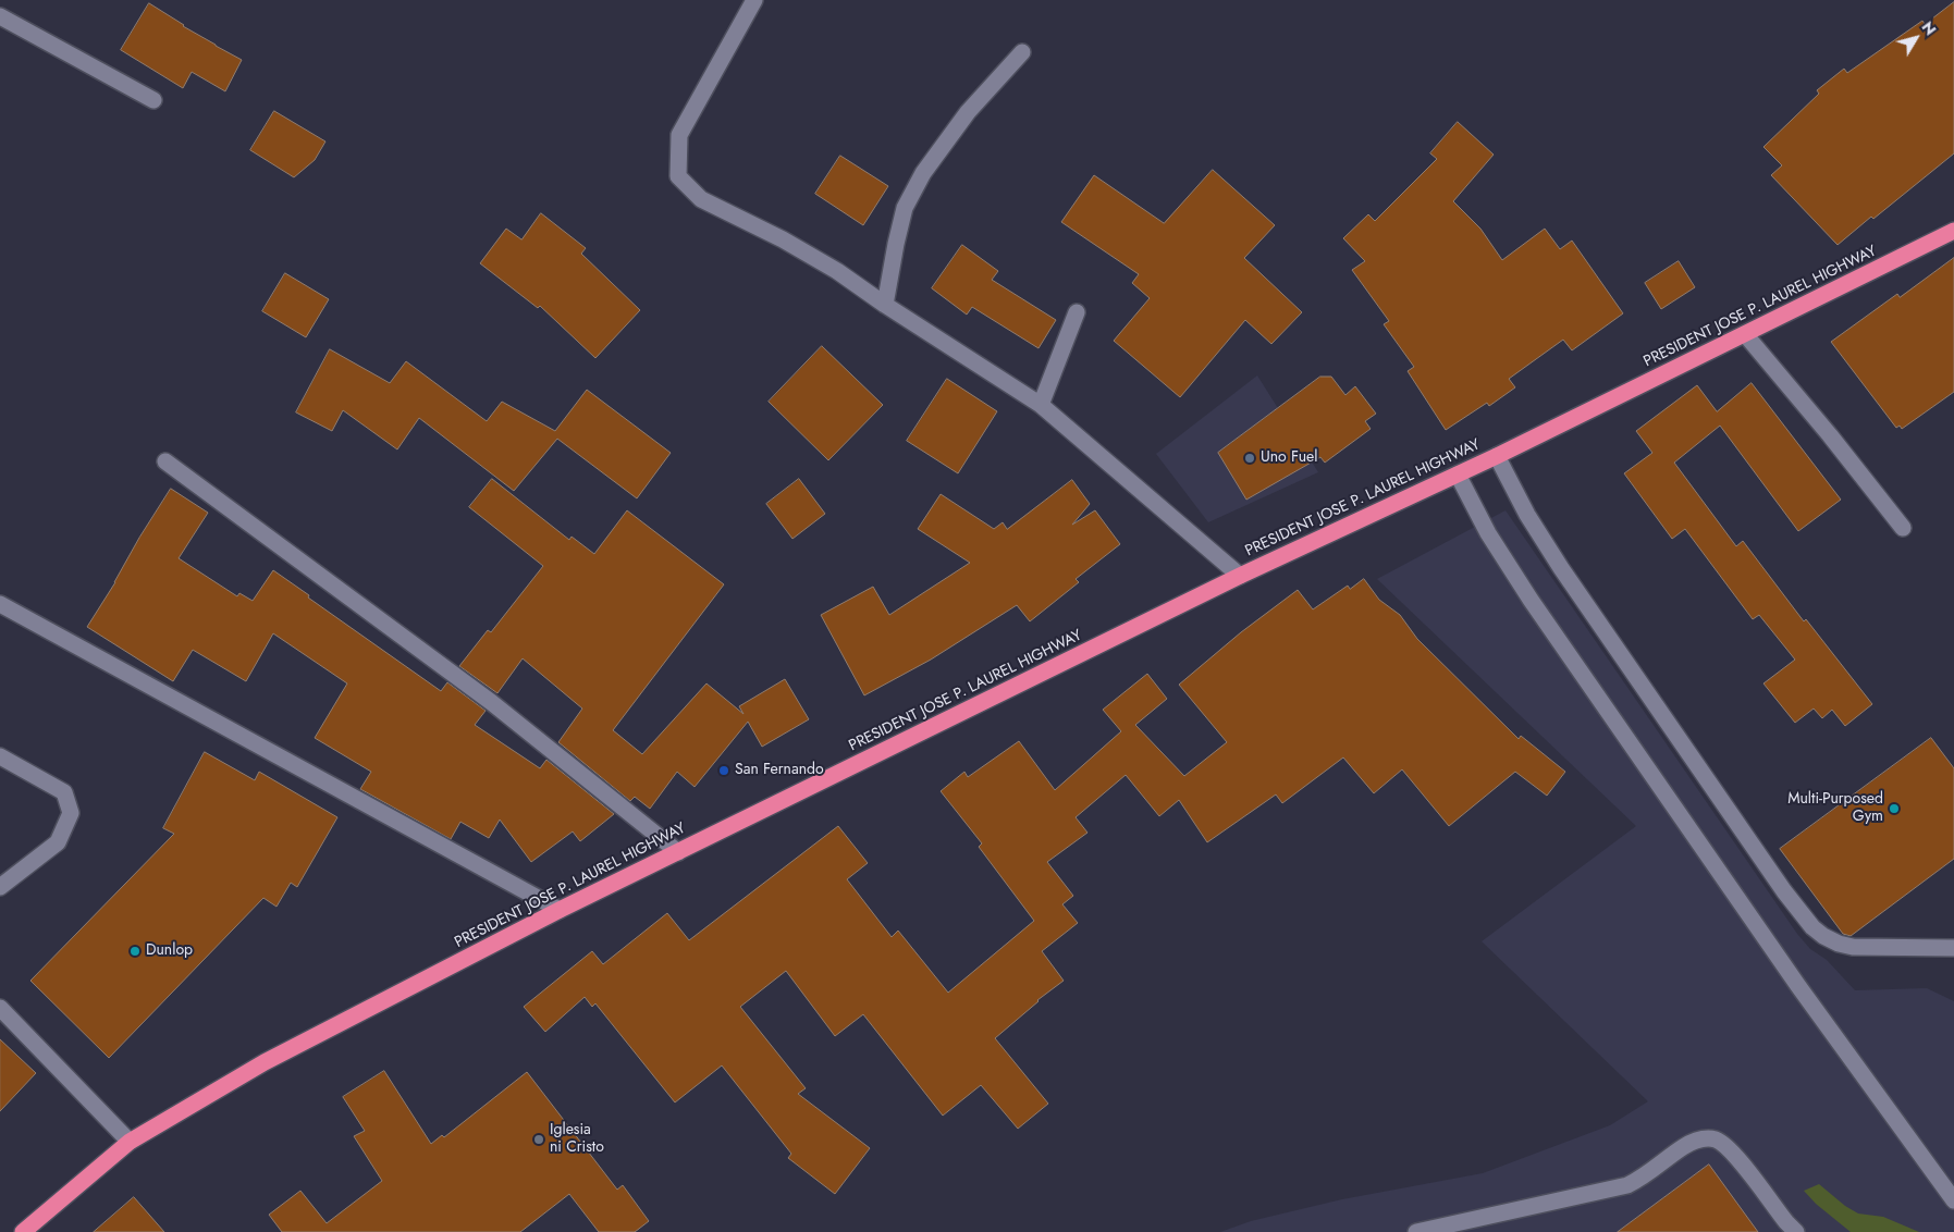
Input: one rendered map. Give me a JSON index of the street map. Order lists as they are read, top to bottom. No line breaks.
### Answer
{"streets":{"highway":["PRESIDENT JOSE P. LAUREL HIGHWAY"]},"places":["Uno Fuel","San Fernando","Multi-Purposed Gym","Dunlop","Iglesia ni Cristo"],"north":"top right"}
